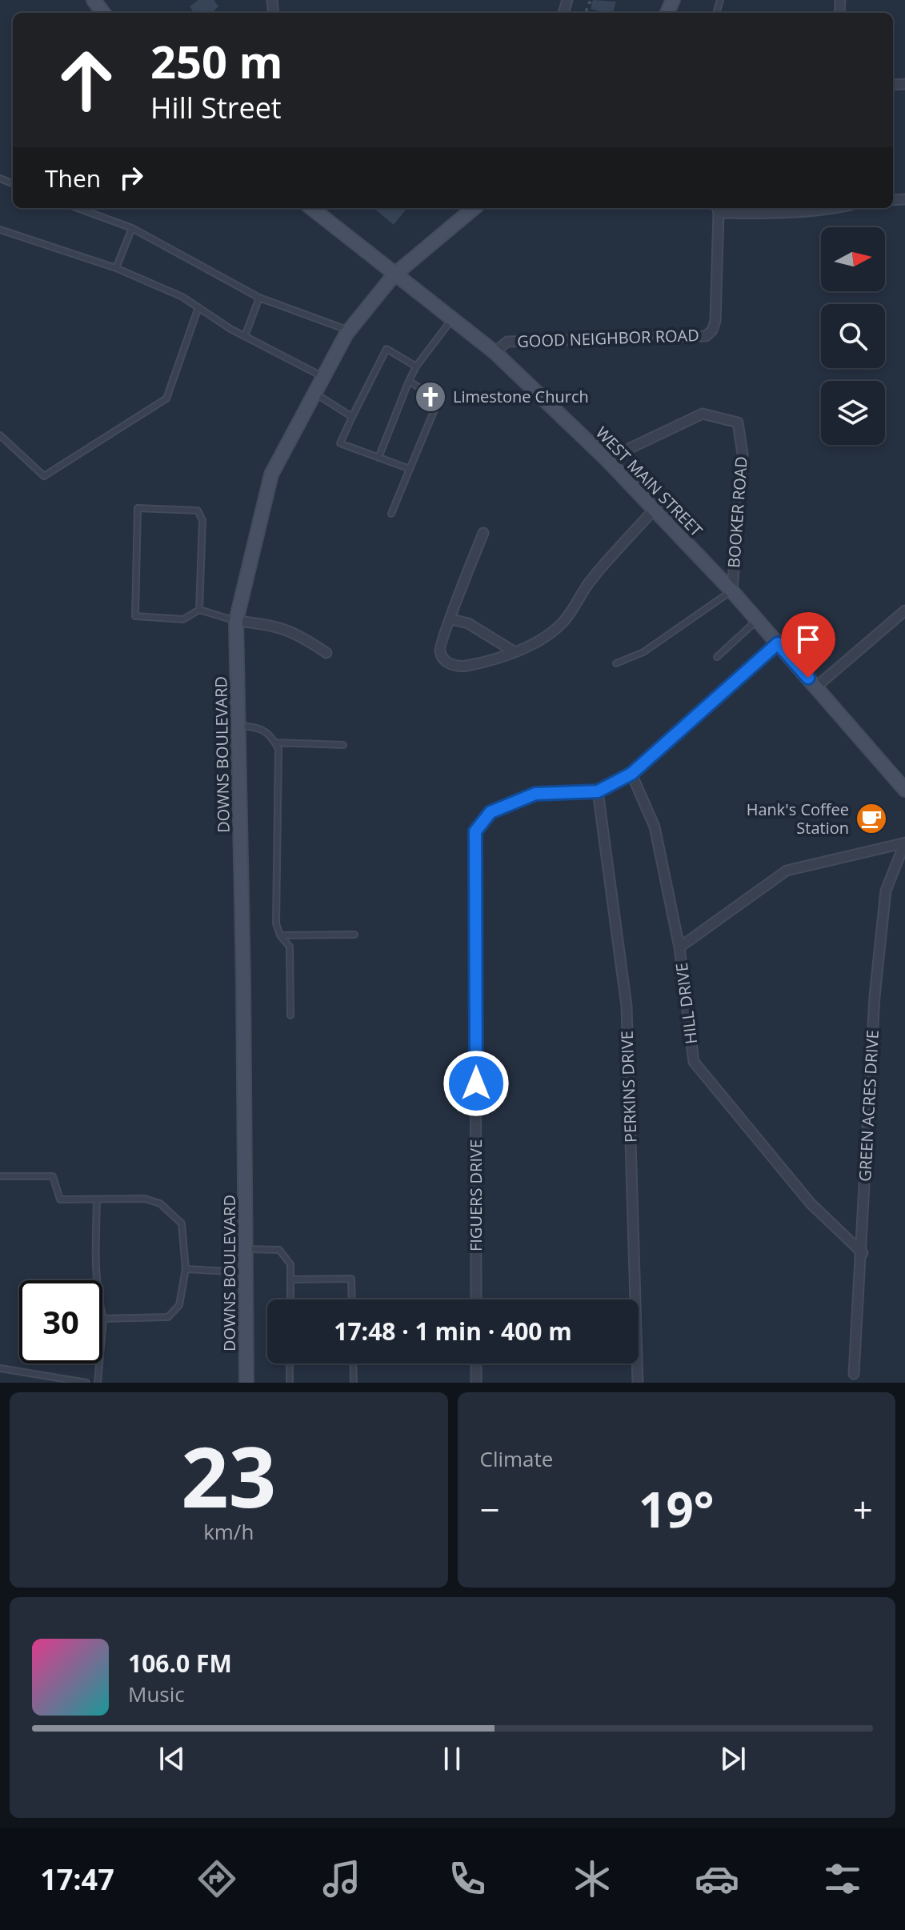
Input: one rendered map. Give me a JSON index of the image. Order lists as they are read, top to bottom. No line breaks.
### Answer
{"streets":{"street":["GOOD NEIGHBOR ROAD","WEST MAIN STREET","BOOKER ROAD","DOWNS BOULEVARD","HILL DRIVE","PERKINS DRIVE","GREEN ACRES DRIVE","FIGUERS DRIVE"]},"crossings":[["GOOD NEIGHBOR ROAD","WEST MAIN STREET"],["WEST MAIN STREET","BOOKER ROAD"],["WEST MAIN STREET","DOWNS BOULEVARD"],["WEST MAIN STREET","FIGUERS DRIVE"],["HILL DRIVE","GREEN ACRES DRIVE"],["HILL DRIVE","FIGUERS DRIVE"],["PERKINS DRIVE","FIGUERS DRIVE"]],"places":{"church":["Limestone Church"],"cafe":["Hank's Coffee Station"]},"north":"right","page":{"turn":["250 m","Hill Street"],"then":"Then","limit":"30","trip":"17:48 · 1 min · 400 m","tile":[["23","km/h"],"Climate"],"heat":["−","19°","+"],"song":["106.0 FM","Music"],"tabs":"17:47"}}
